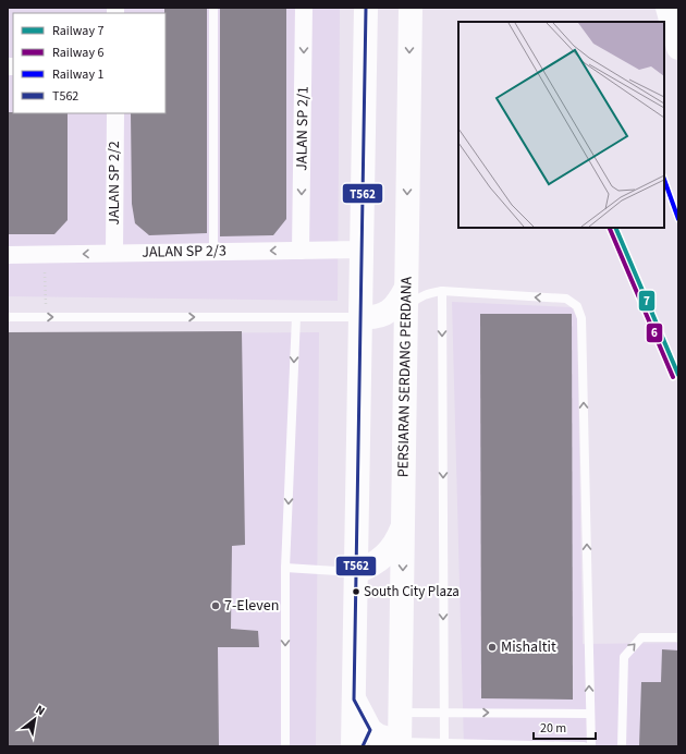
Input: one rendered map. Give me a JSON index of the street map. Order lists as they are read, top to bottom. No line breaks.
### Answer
{"streets":{"main road":["PERSIARAN SERDANG PERDANA"],"street":["JALAN SP 2/1","JALAN SP 2/2","JALAN SP 2/3"]},"crossings":[["JALAN SP 2/1","JALAN SP 2/3"],["JALAN SP 2/2","JALAN SP 2/3"]],"one_way":["JALAN SP 2/1","JALAN SP 2/3"],"places":["South City Plaza","7-Eleven","Mishaltit"],"lines":["transit line T562","rail line 1","rail line 7","rail line 6"],"legend":["Railway 7","Railway 6","Railway 1","T562"],"scale_bar":"20 m","north":"top right"}
